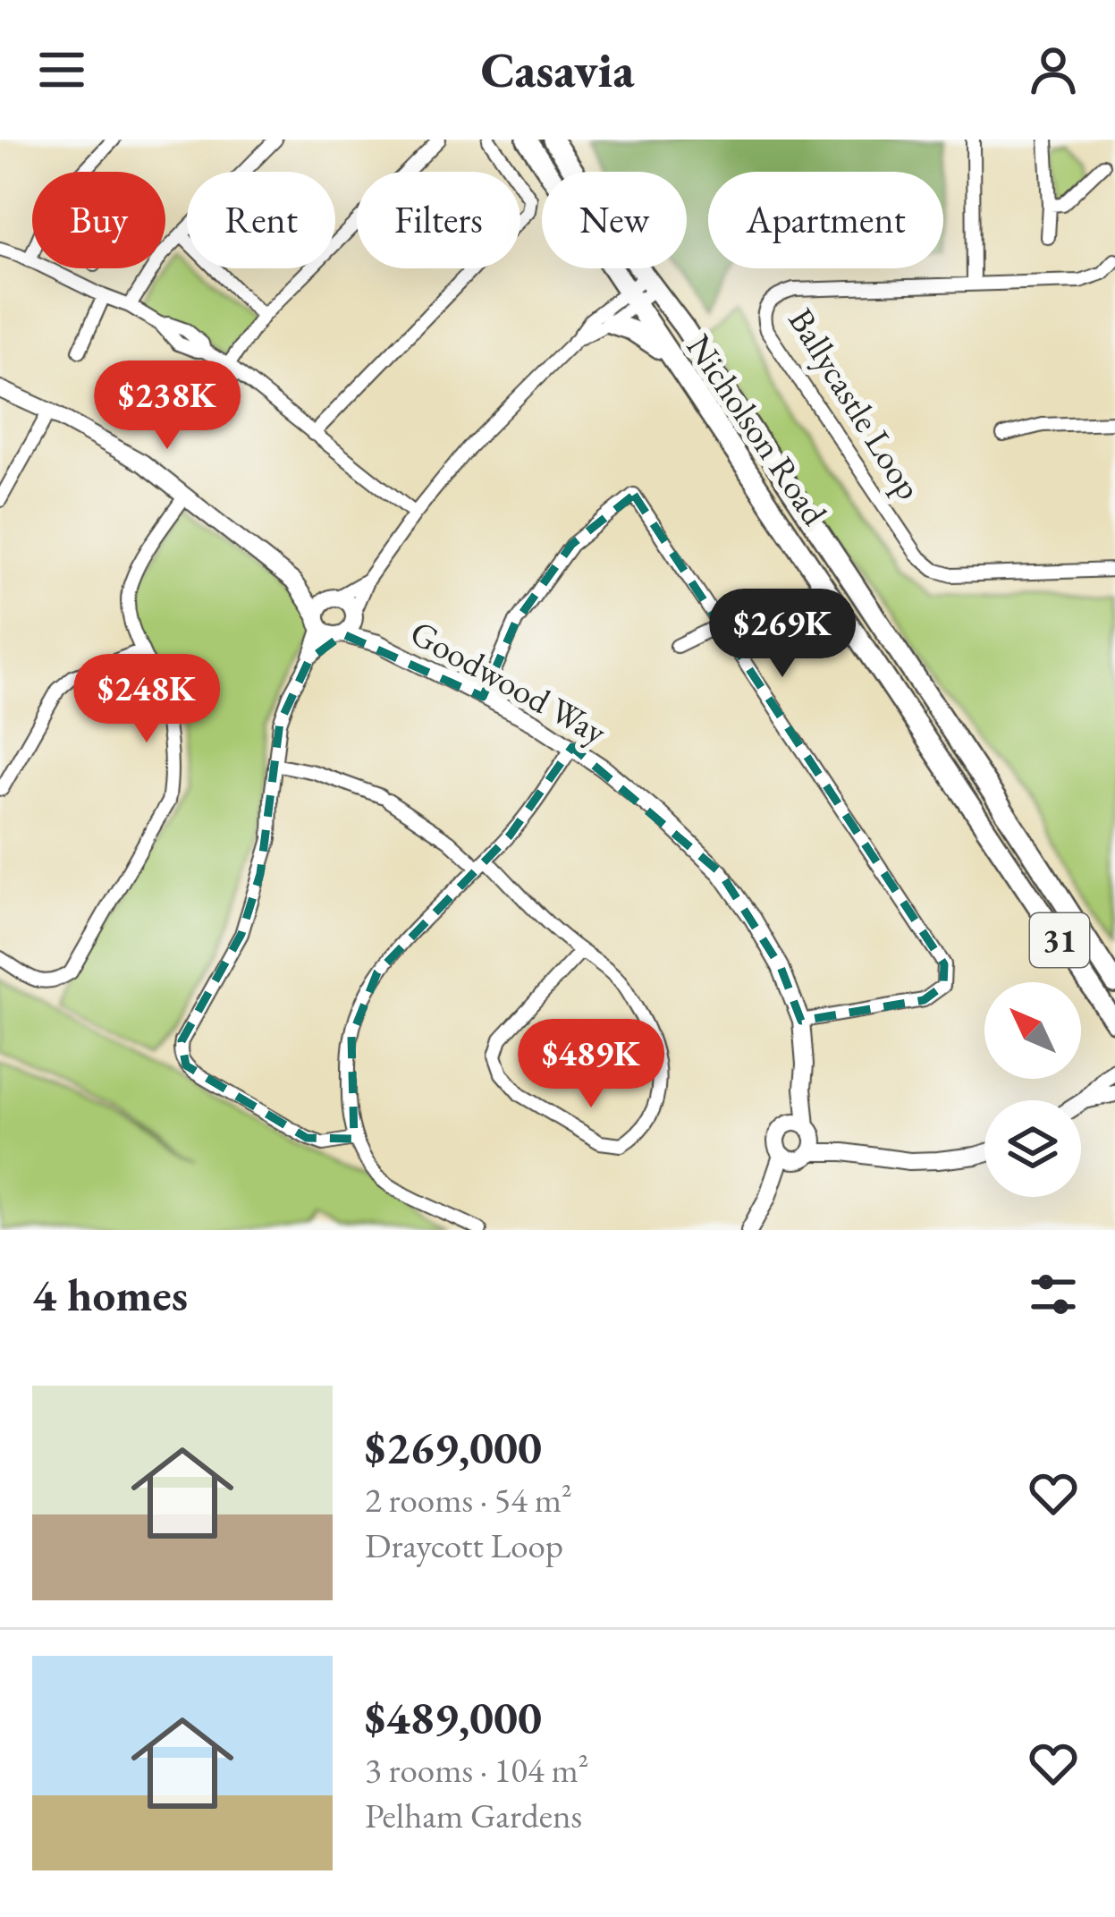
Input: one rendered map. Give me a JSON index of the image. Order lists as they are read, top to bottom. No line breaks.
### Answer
{"streets":{"main road":["Nicholson Road","31"],"street":["Ballycastle Loop","Goodwood Way"]},"north":"top left","page":{"header":"Casavia","chip":["Buy","Rent","Filters","New","Apartment"],"price":["$238K","$269K","$248K","$489K"],"heading":"4 homes","list":[{"name":"$269,000","note":"2 rooms · 54 m² · Draycott Loop"},{"name":"$489,000","note":"3 rooms · 104 m² · Pelham Gardens"}]}}
